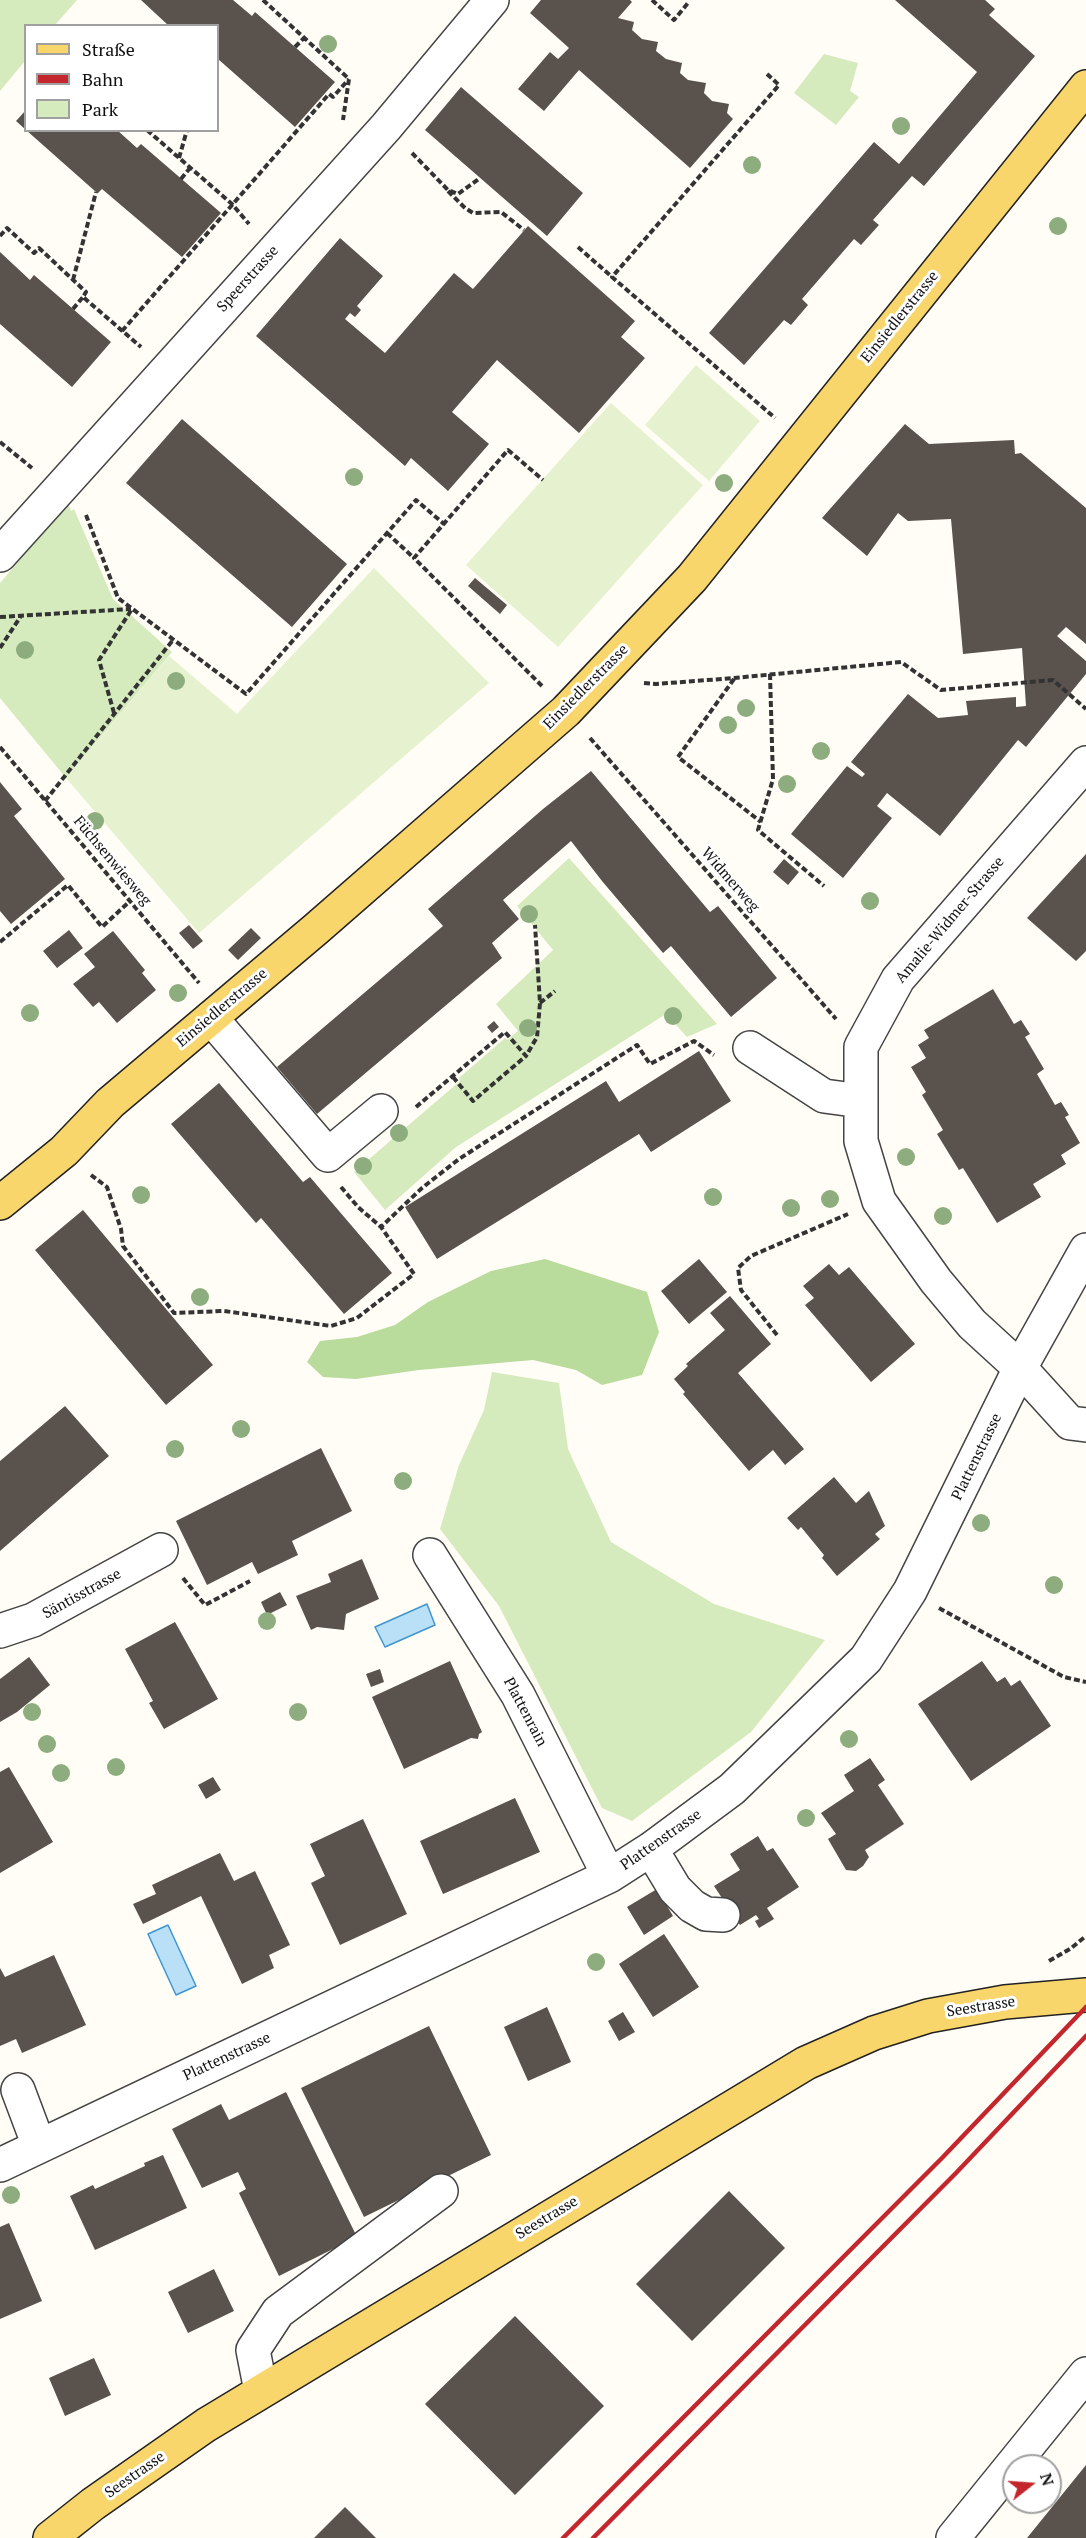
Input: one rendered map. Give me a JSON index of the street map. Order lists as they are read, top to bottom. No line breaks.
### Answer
{"streets":{"main road":["Einsiedlerstrasse","Seestrasse"],"street":["Speerstrasse","Amalie-Widmer-Strasse","Plattenstrasse","Säntisstrasse","Plattenrain"],"path":["Füchsenwiesweg","Widmerweg"]},"crossings":[["Einsiedlerstrasse","Füchsenwiesweg"],["Widmerweg","Amalie-Widmer-Strasse"],["Amalie-Widmer-Strasse","Plattenstrasse"],["Plattenstrasse","Plattenrain"]],"legend":["Straße","Bahn","Park"],"north":"right"}
